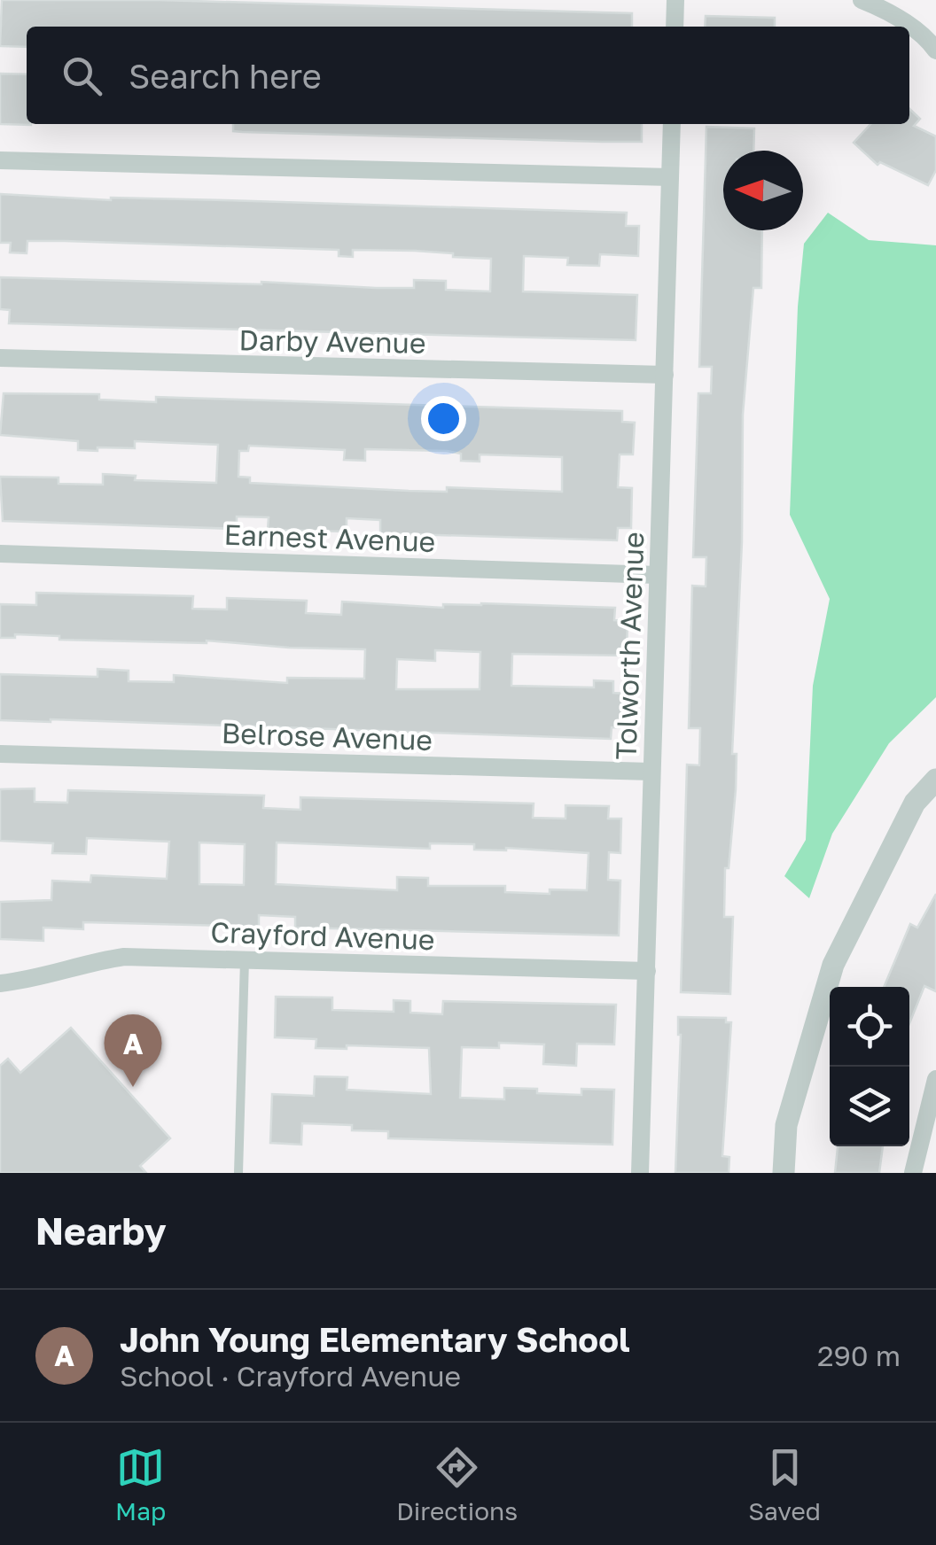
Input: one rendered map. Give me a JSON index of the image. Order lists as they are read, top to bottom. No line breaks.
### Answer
{"streets":{"street":["Darby Avenue","Earnest Avenue","Tolworth Avenue","Belrose Avenue","Crayford Avenue"]},"crossings":[["Darby Avenue","Tolworth Avenue"],["Earnest Avenue","Tolworth Avenue"],["Tolworth Avenue","Belrose Avenue"],["Tolworth Avenue","Crayford Avenue"]],"north":"left","page":{"search":"Search here","pins":"A","heading":"Nearby","list":[{"mark":"A","name":"John Young Elementary School","note":"School · Crayford Avenue","value":"290 m"}],"nav":["Map","Directions","Saved"]}}
